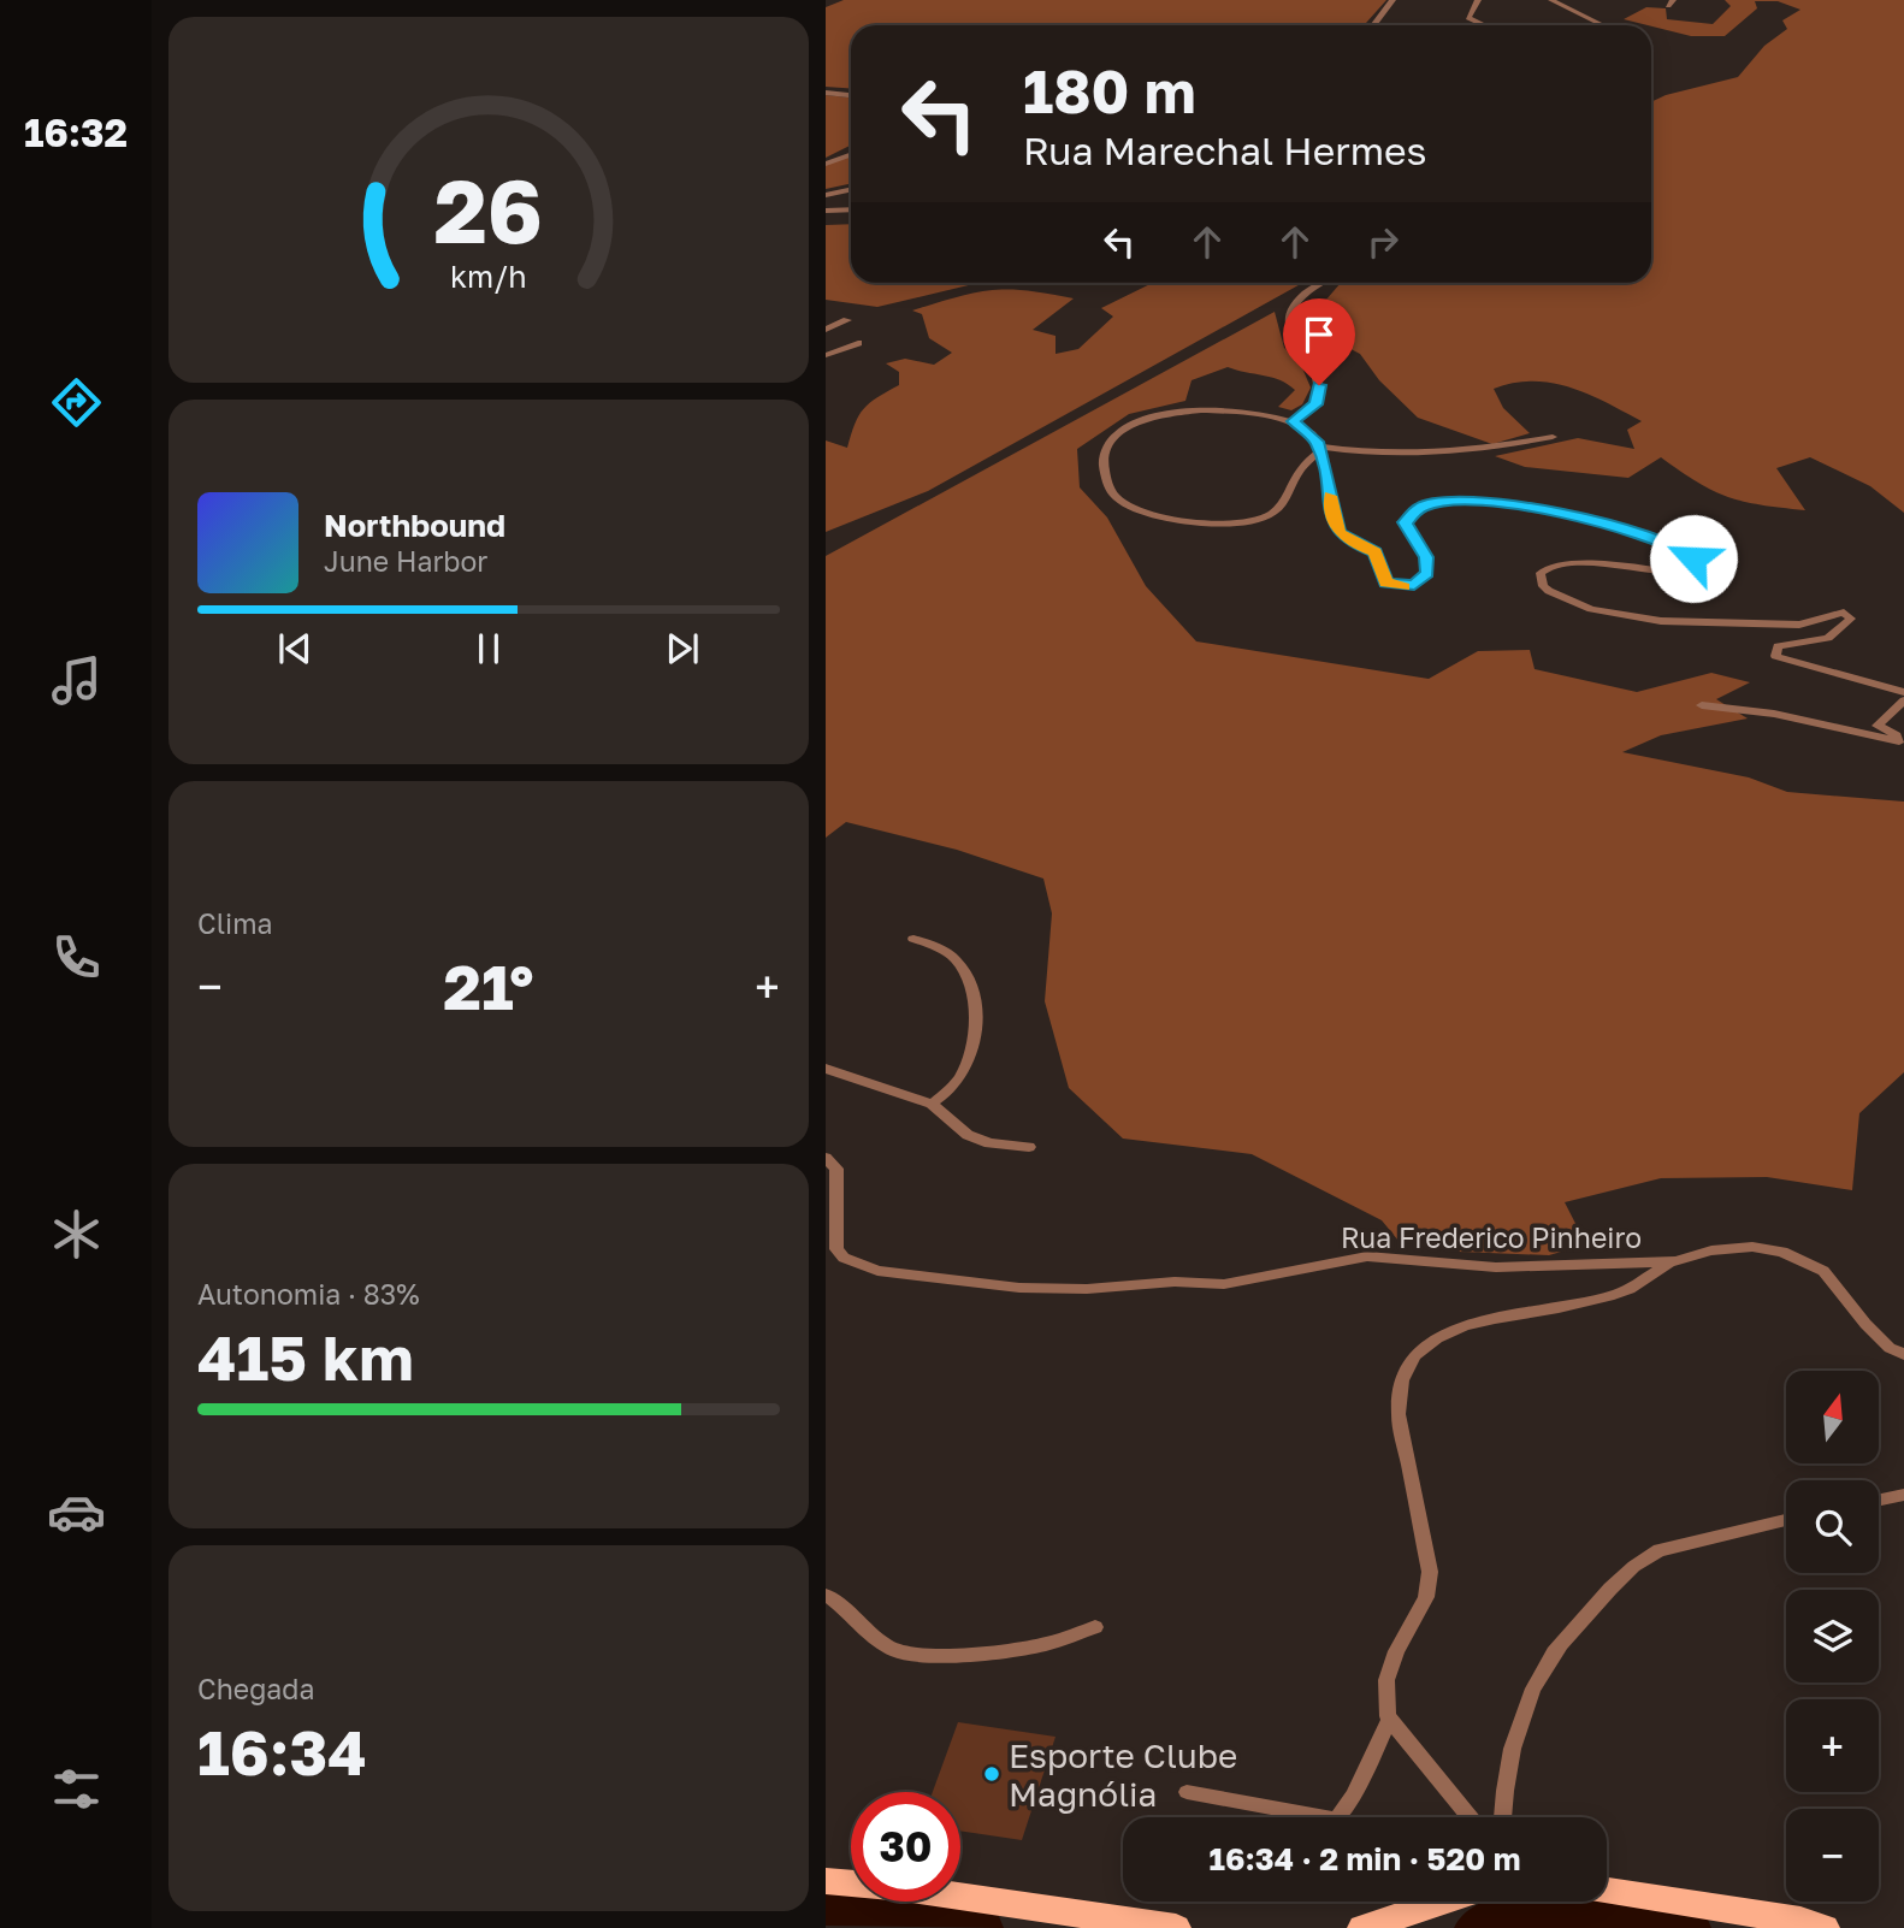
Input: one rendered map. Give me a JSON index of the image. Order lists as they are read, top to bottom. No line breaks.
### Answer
{"streets":{"street":["Rua Frederico Pinheiro"]},"places":["Esporte Clube Magnólia"],"north":"top","page":{"tabs":"16:32","turn":["180 m","Rua Marechal Hermes"],"song":["Northbound","June Harbor"],"tile":["Clima",["Autonomia · 83%","415 km"],["Chegada","16:34"]],"heat":["−","21°","+"],"map_buttons":["+","−"],"limit":"30","trip":"16:34 · 2 min · 520 m","gauge":["26","km/h"]}}
